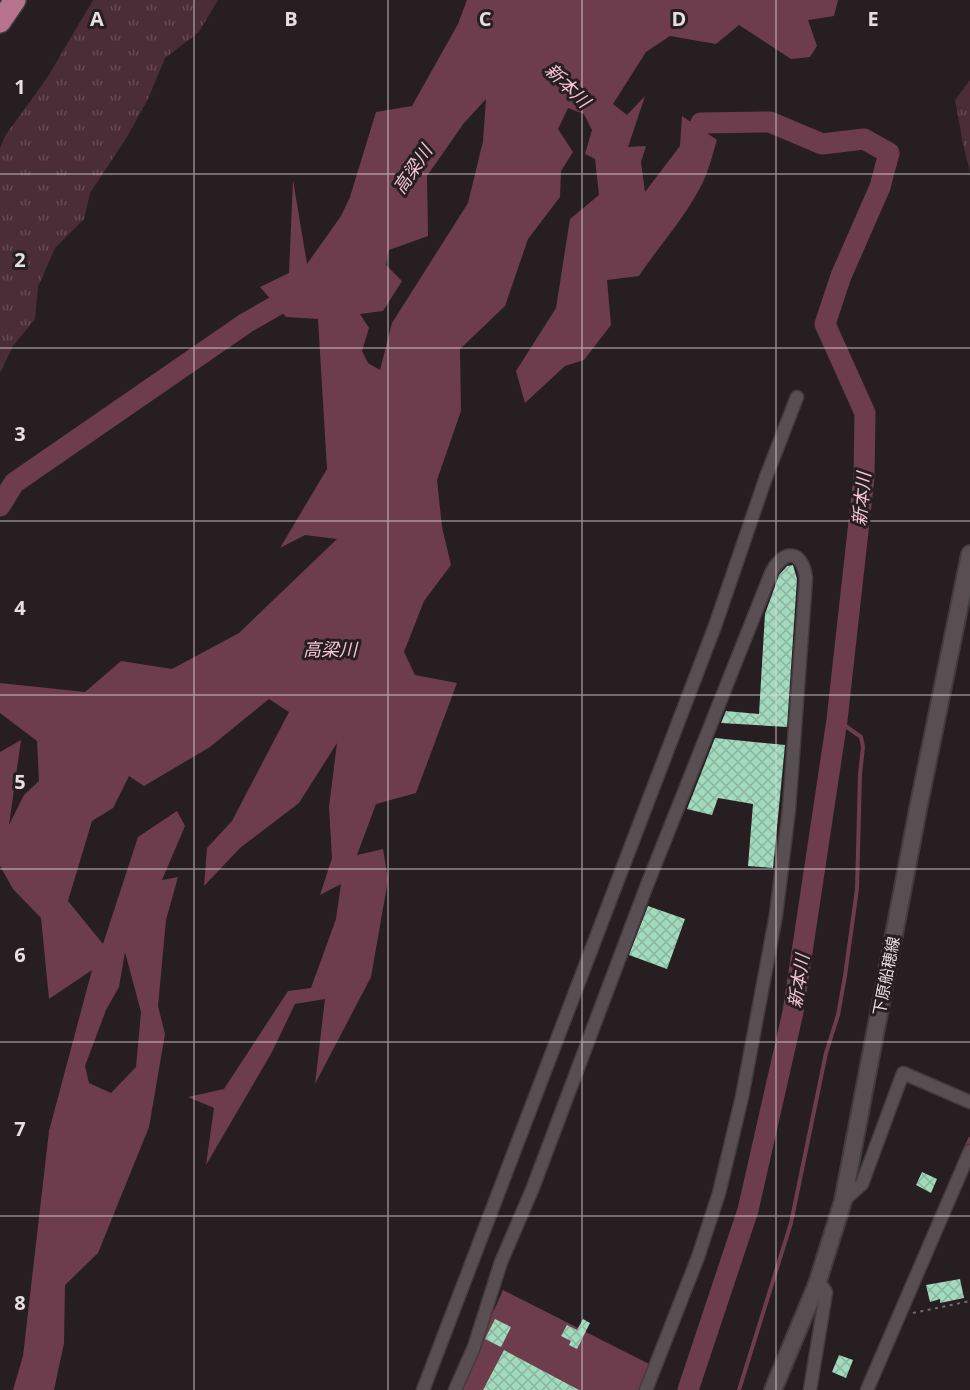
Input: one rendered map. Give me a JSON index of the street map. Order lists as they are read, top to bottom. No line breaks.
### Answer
{"streets":{"main road":["下原船穂線"]},"water":["新本川","高梁川"],"grid":{"columns":["A","B","C","D","E"],"rows":["1","2","3","4","5","6","7","8"]}}
